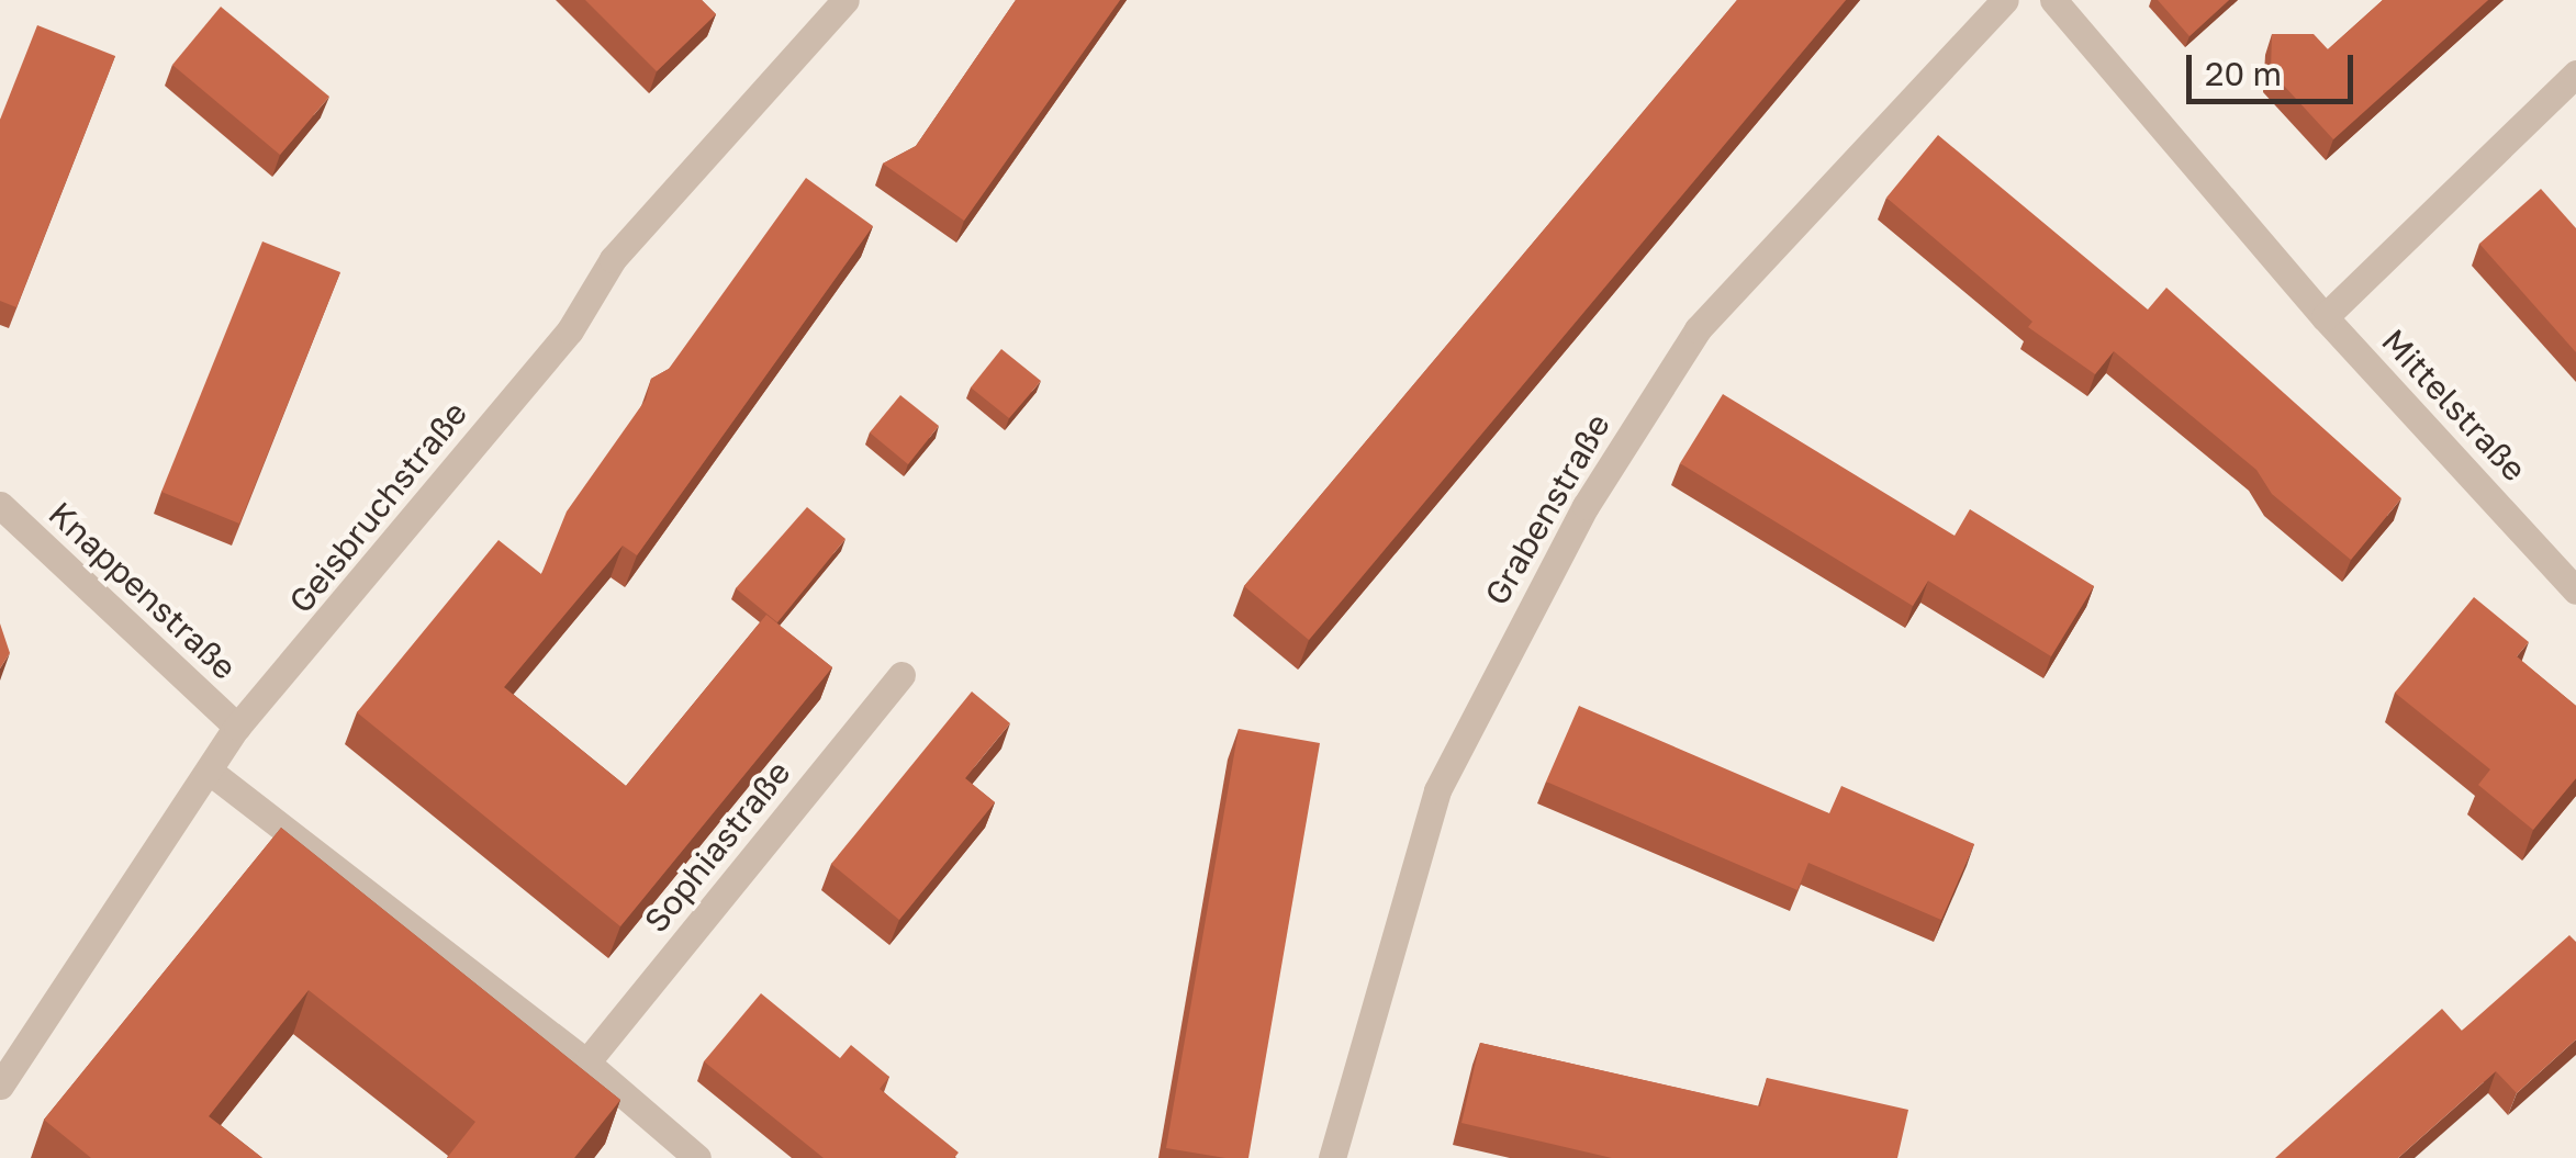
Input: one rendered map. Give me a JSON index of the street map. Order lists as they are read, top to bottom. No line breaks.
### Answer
{"streets":{"street":["Mittelstraße","Geisbruchstraße","Grabenstraße","Knappenstraße","Sophiastraße"]},"crossings":[["Geisbruchstraße","Knappenstraße"]],"scale_bar":"20 m"}
